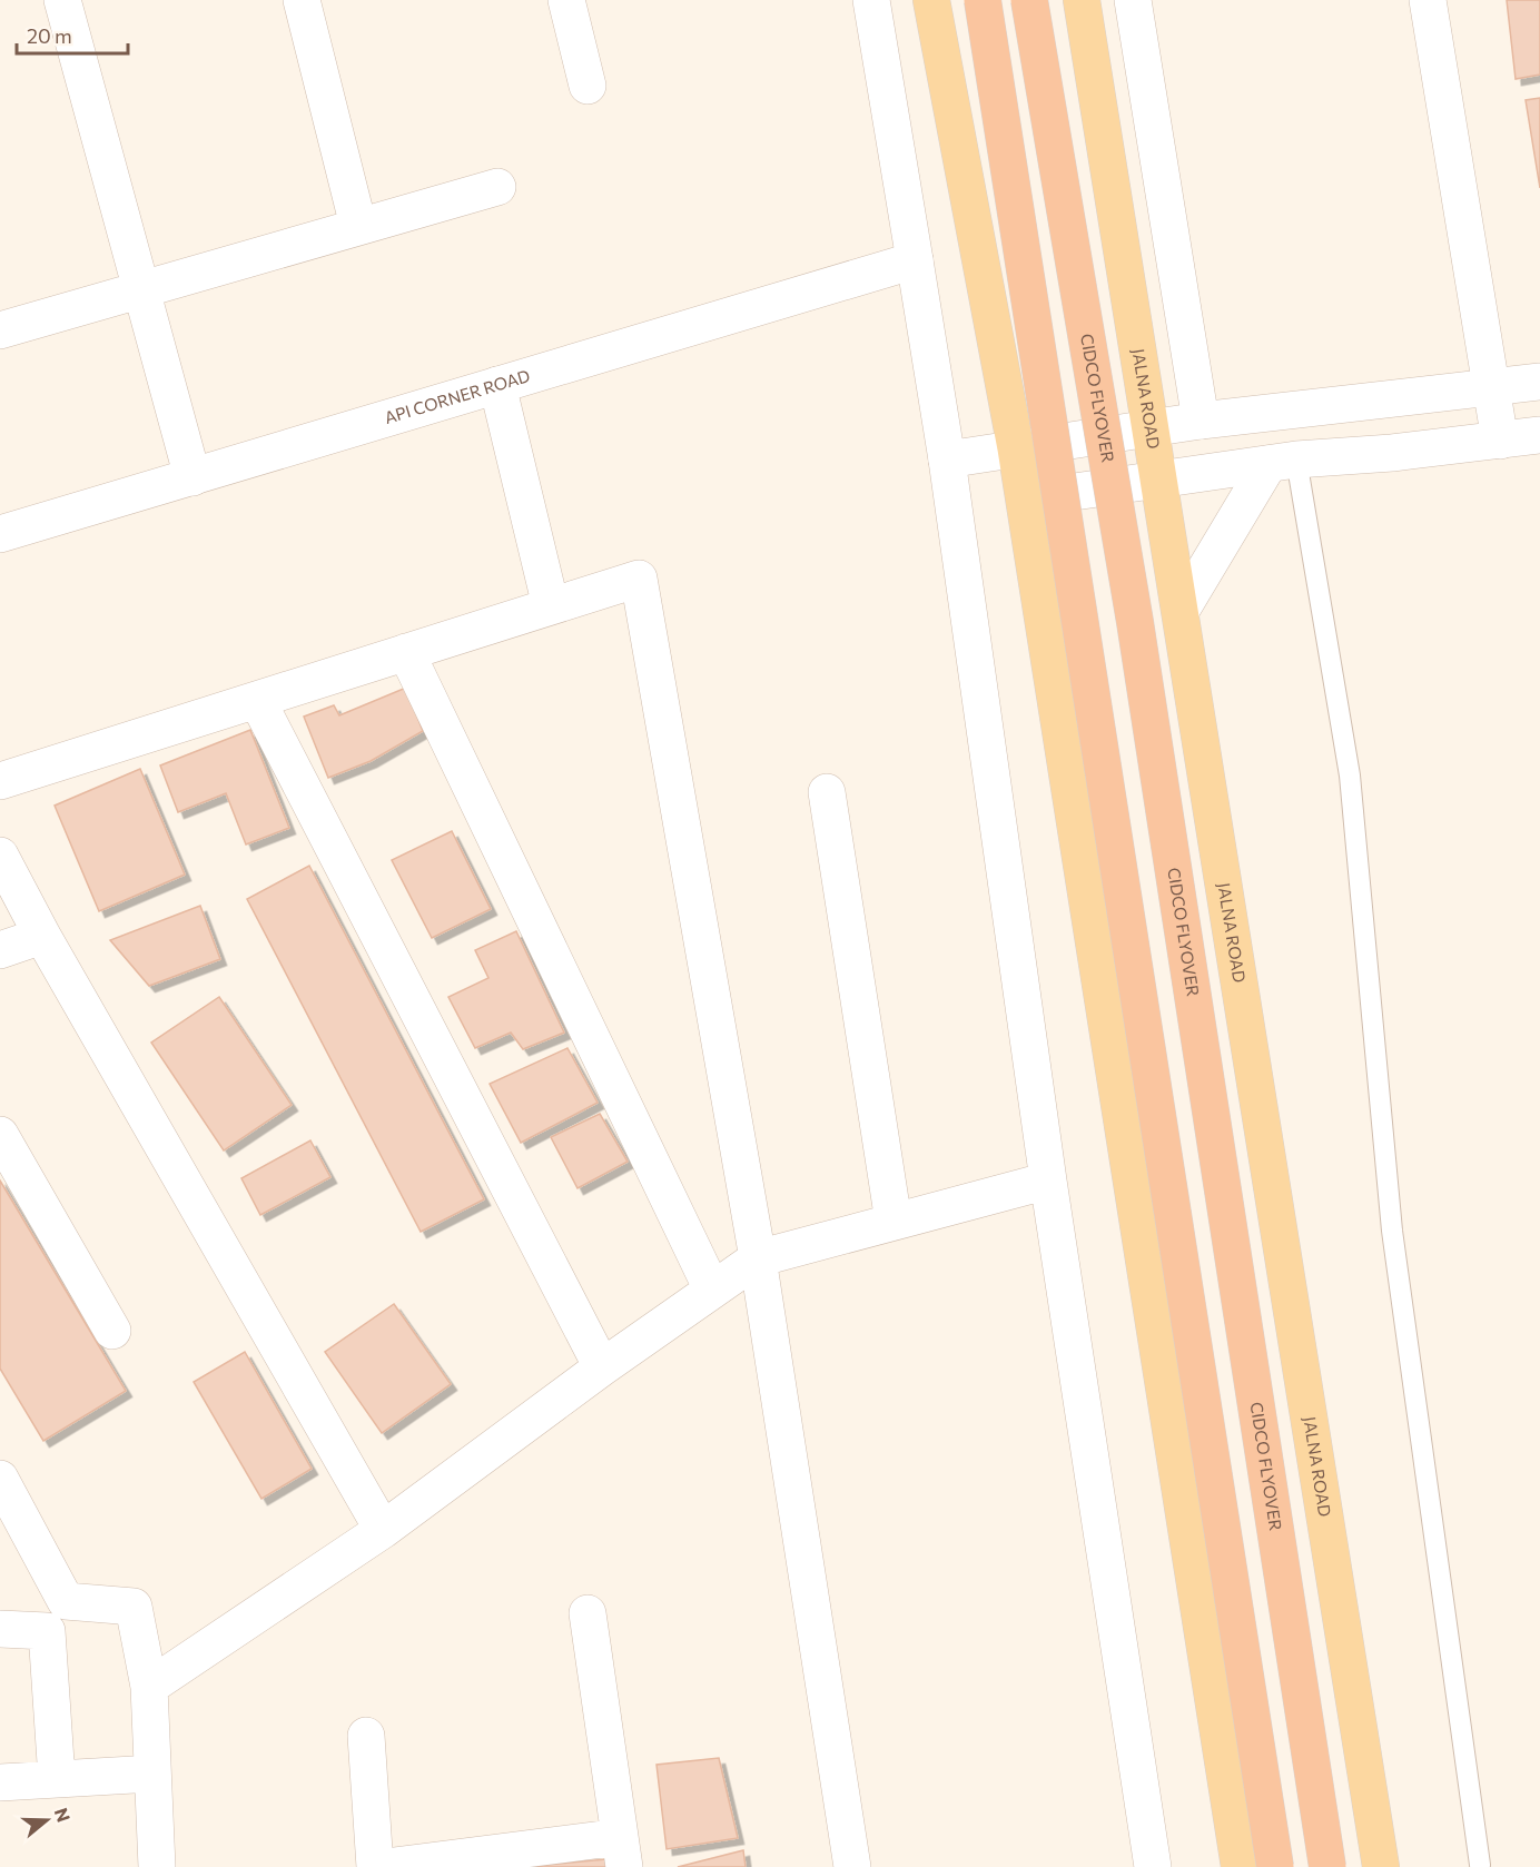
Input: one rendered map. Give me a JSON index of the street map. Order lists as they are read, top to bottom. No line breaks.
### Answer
{"streets":{"highway":["CIDCO FLYOVER"],"main road":["JALNA ROAD"],"street":["API CORNER ROAD"]},"scale_bar":"20 m","north":"right"}
